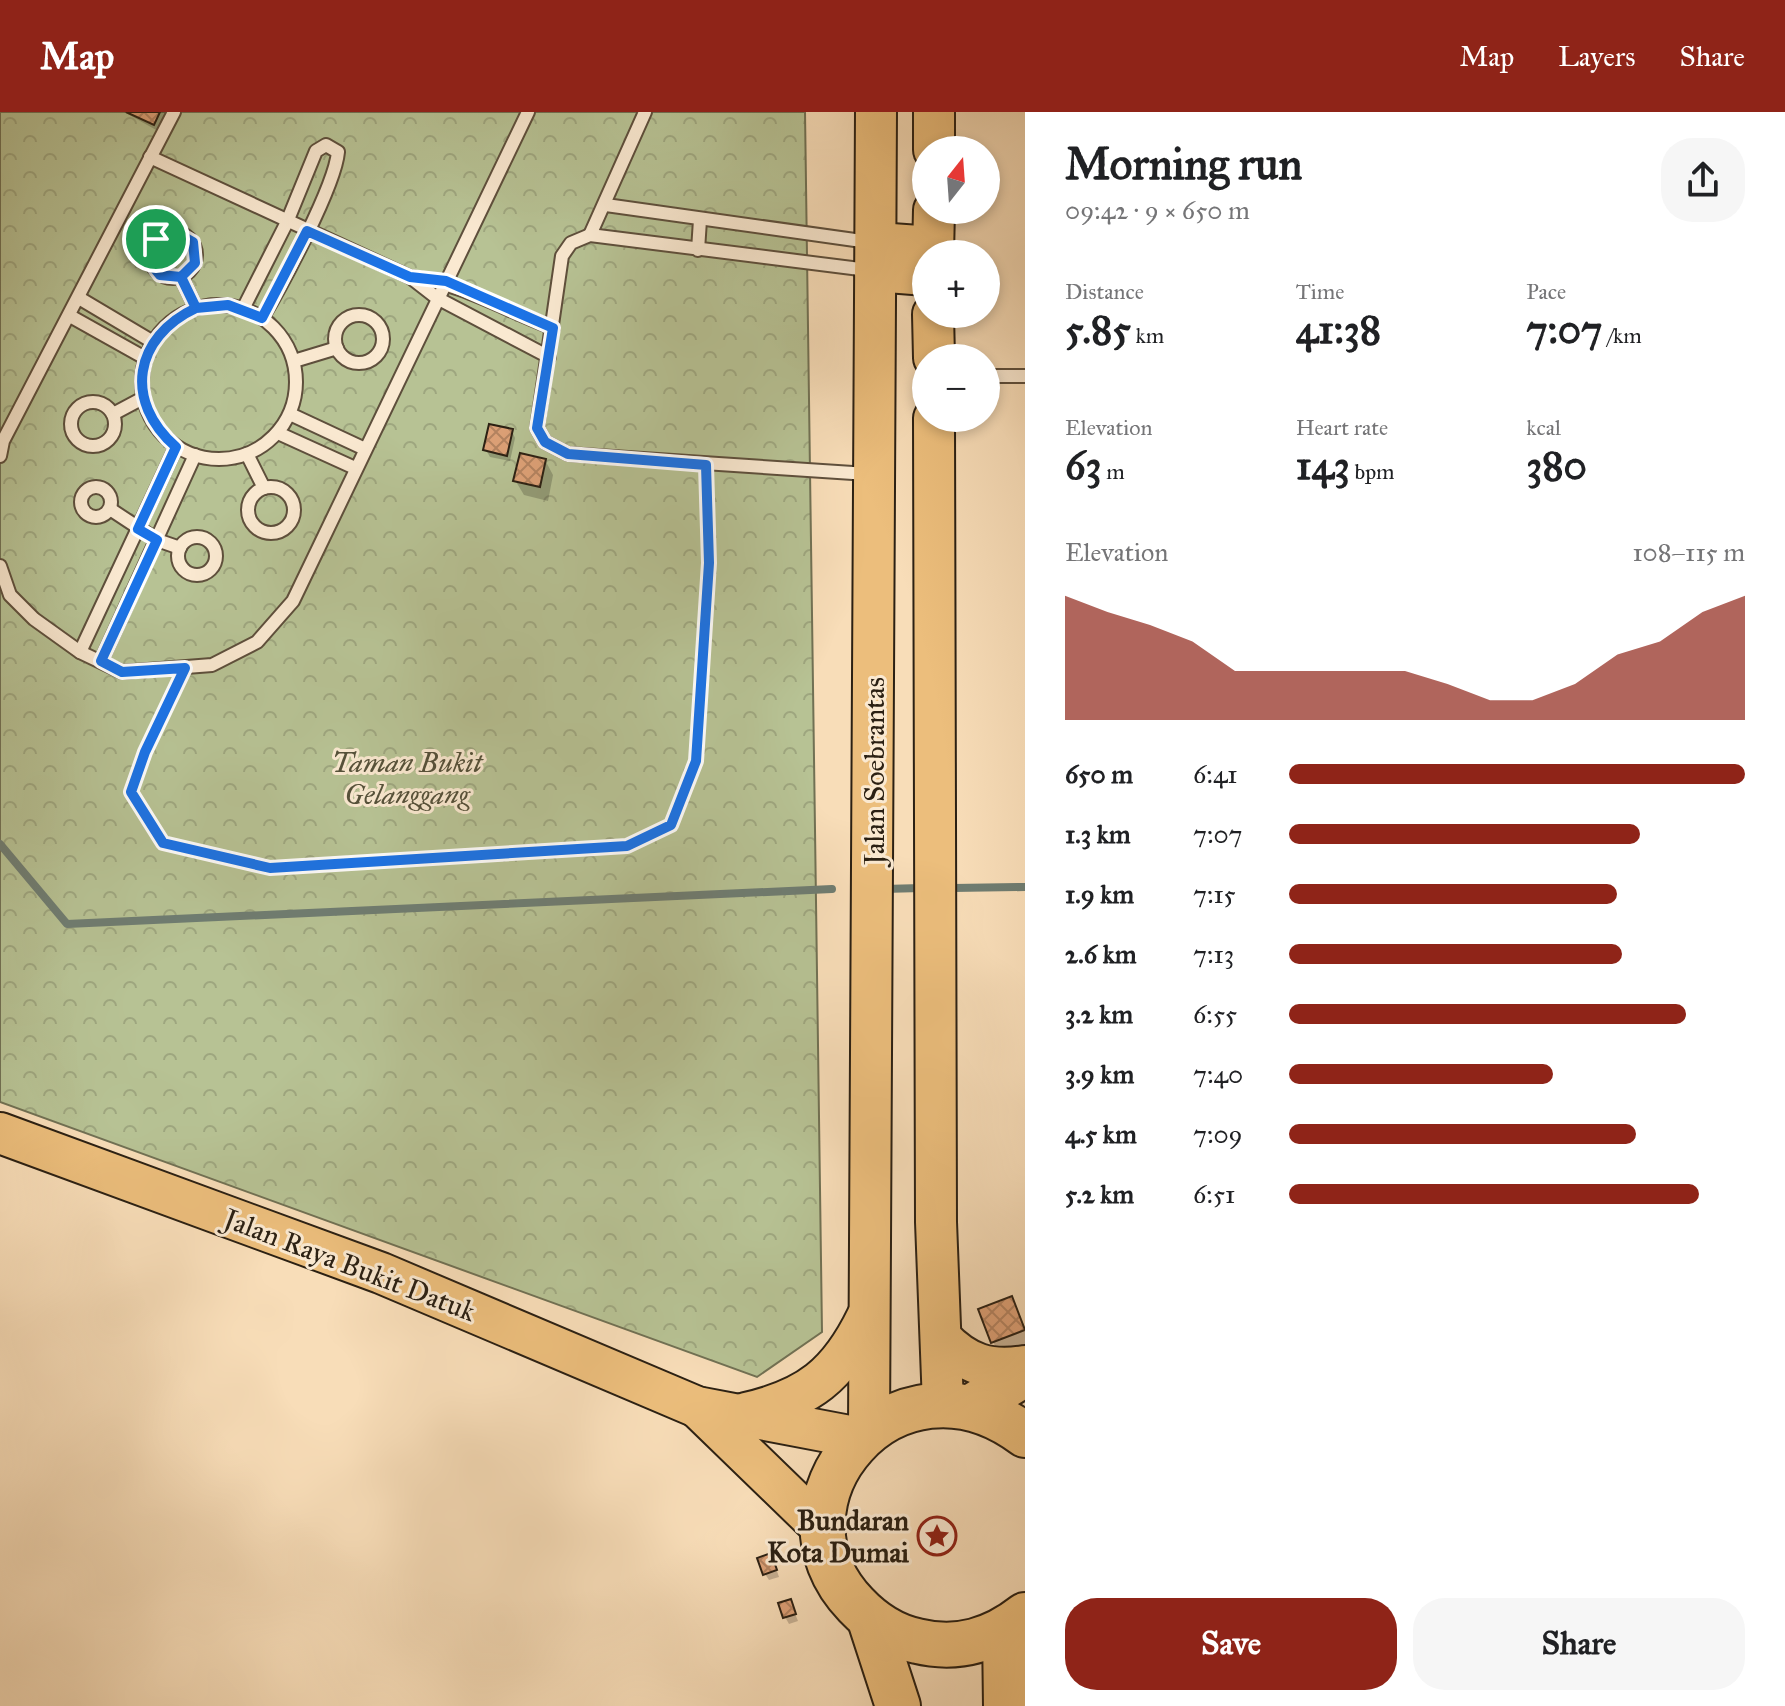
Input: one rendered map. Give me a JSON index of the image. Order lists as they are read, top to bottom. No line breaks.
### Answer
{"streets":{"main road":["Jalan Soebrantas","Jalan Raya Bukit Datuk"]},"crossings":[["Jalan Soebrantas","Jalan Raya Bukit Datuk"]],"parks":["Taman Bukit Gelanggang"],"places":{"place":["Bundaran Kota Dumai"]},"north":"top","page":{"header":"Map","nav":["Map","Layers","Share"],"heading":["Morning run","09:42 · 9 × 650 m"],"map_buttons":["+","−"],"stats":[["Distance","5.85 km"],["Time","41:38"],["Pace","7:07 /km"],["Elevation","63 m"],["Heart rate","143 bpm"],["kcal","380"]],"chart":["Elevation","108–115 m"],"list":[{"name":"650 m","note":"6:41"},{"name":"1.3 km","note":"7:07"},{"name":"1.9 km","note":"7:15"},{"name":"2.6 km","note":"7:13"},{"name":"3.2 km","note":"6:55"},{"name":"3.9 km","note":"7:40"},{"name":"4.5 km","note":"7:09"},{"name":"5.2 km","note":"6:51"}],"buttons":["Save","Share"]}}
